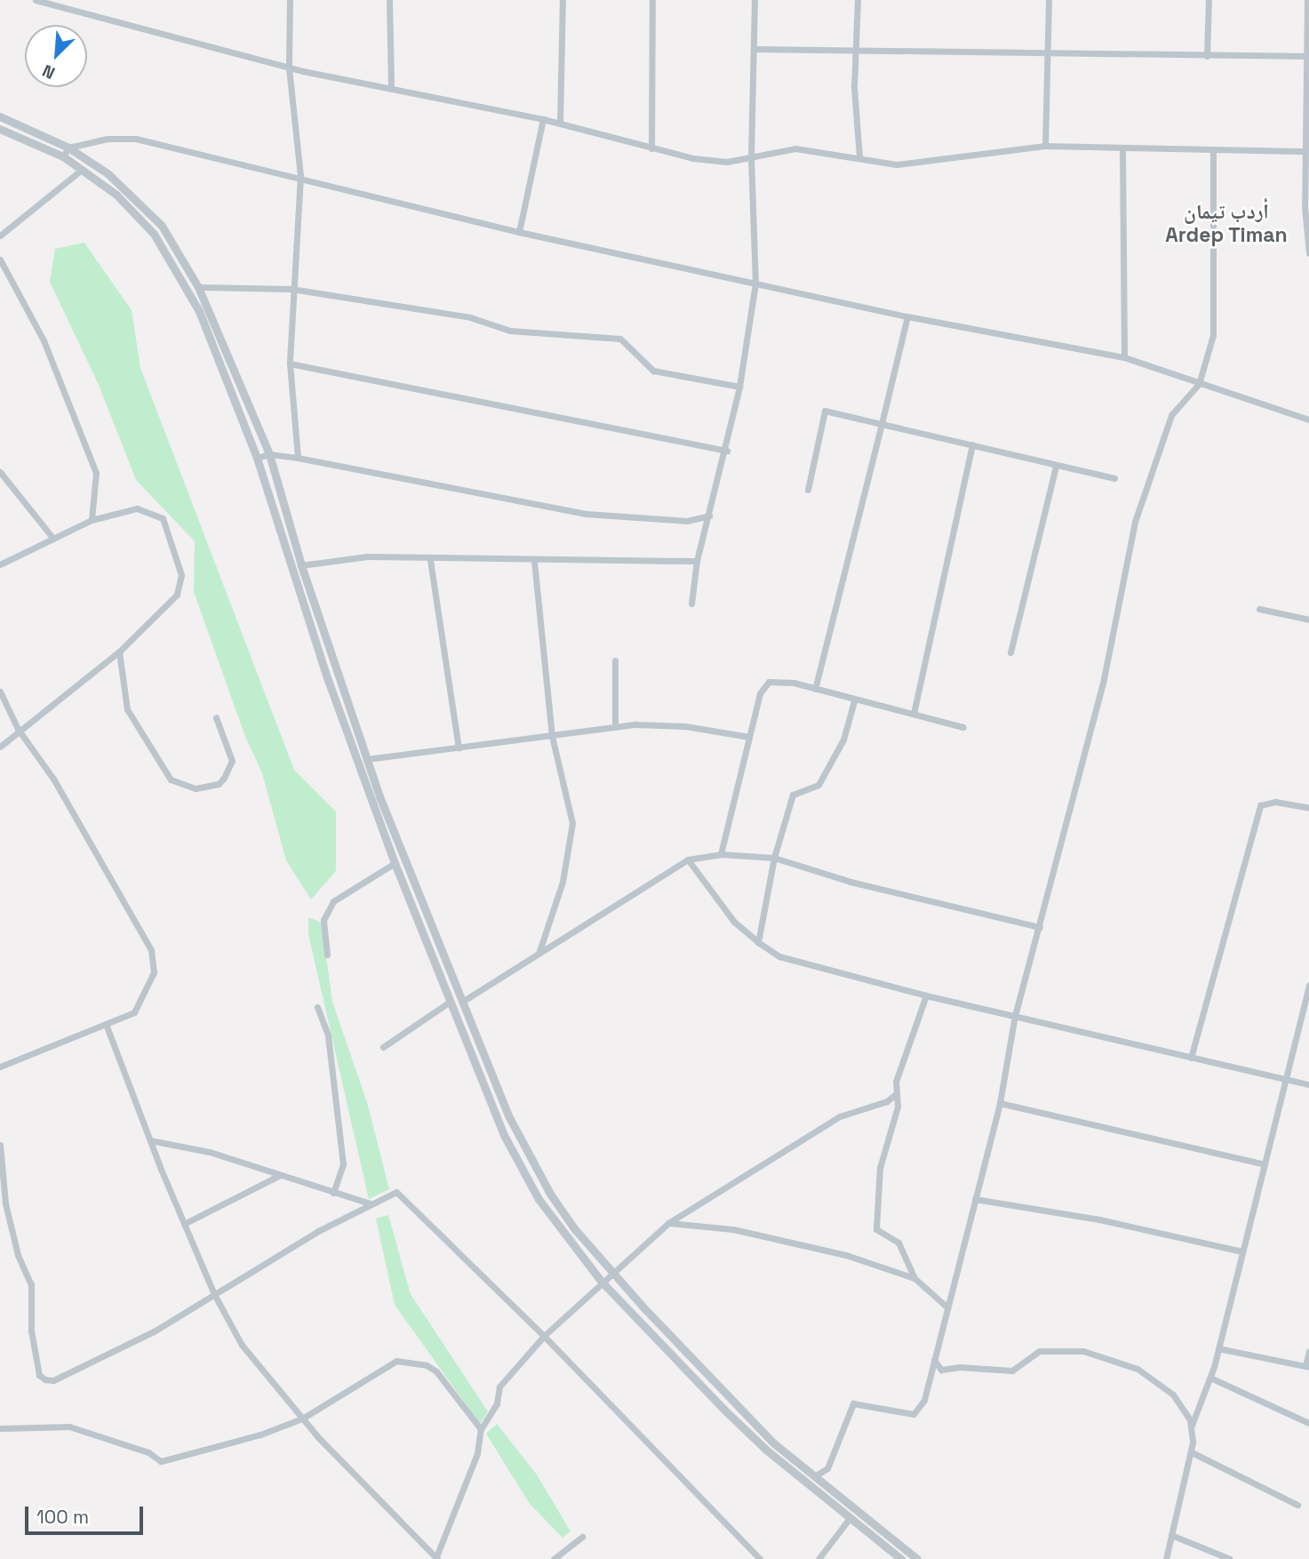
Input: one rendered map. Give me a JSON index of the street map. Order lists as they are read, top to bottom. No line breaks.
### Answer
{"districts":["أردب تيمان Ardep Timan"],"scale_bar":"100 m","north":"bottom left"}
